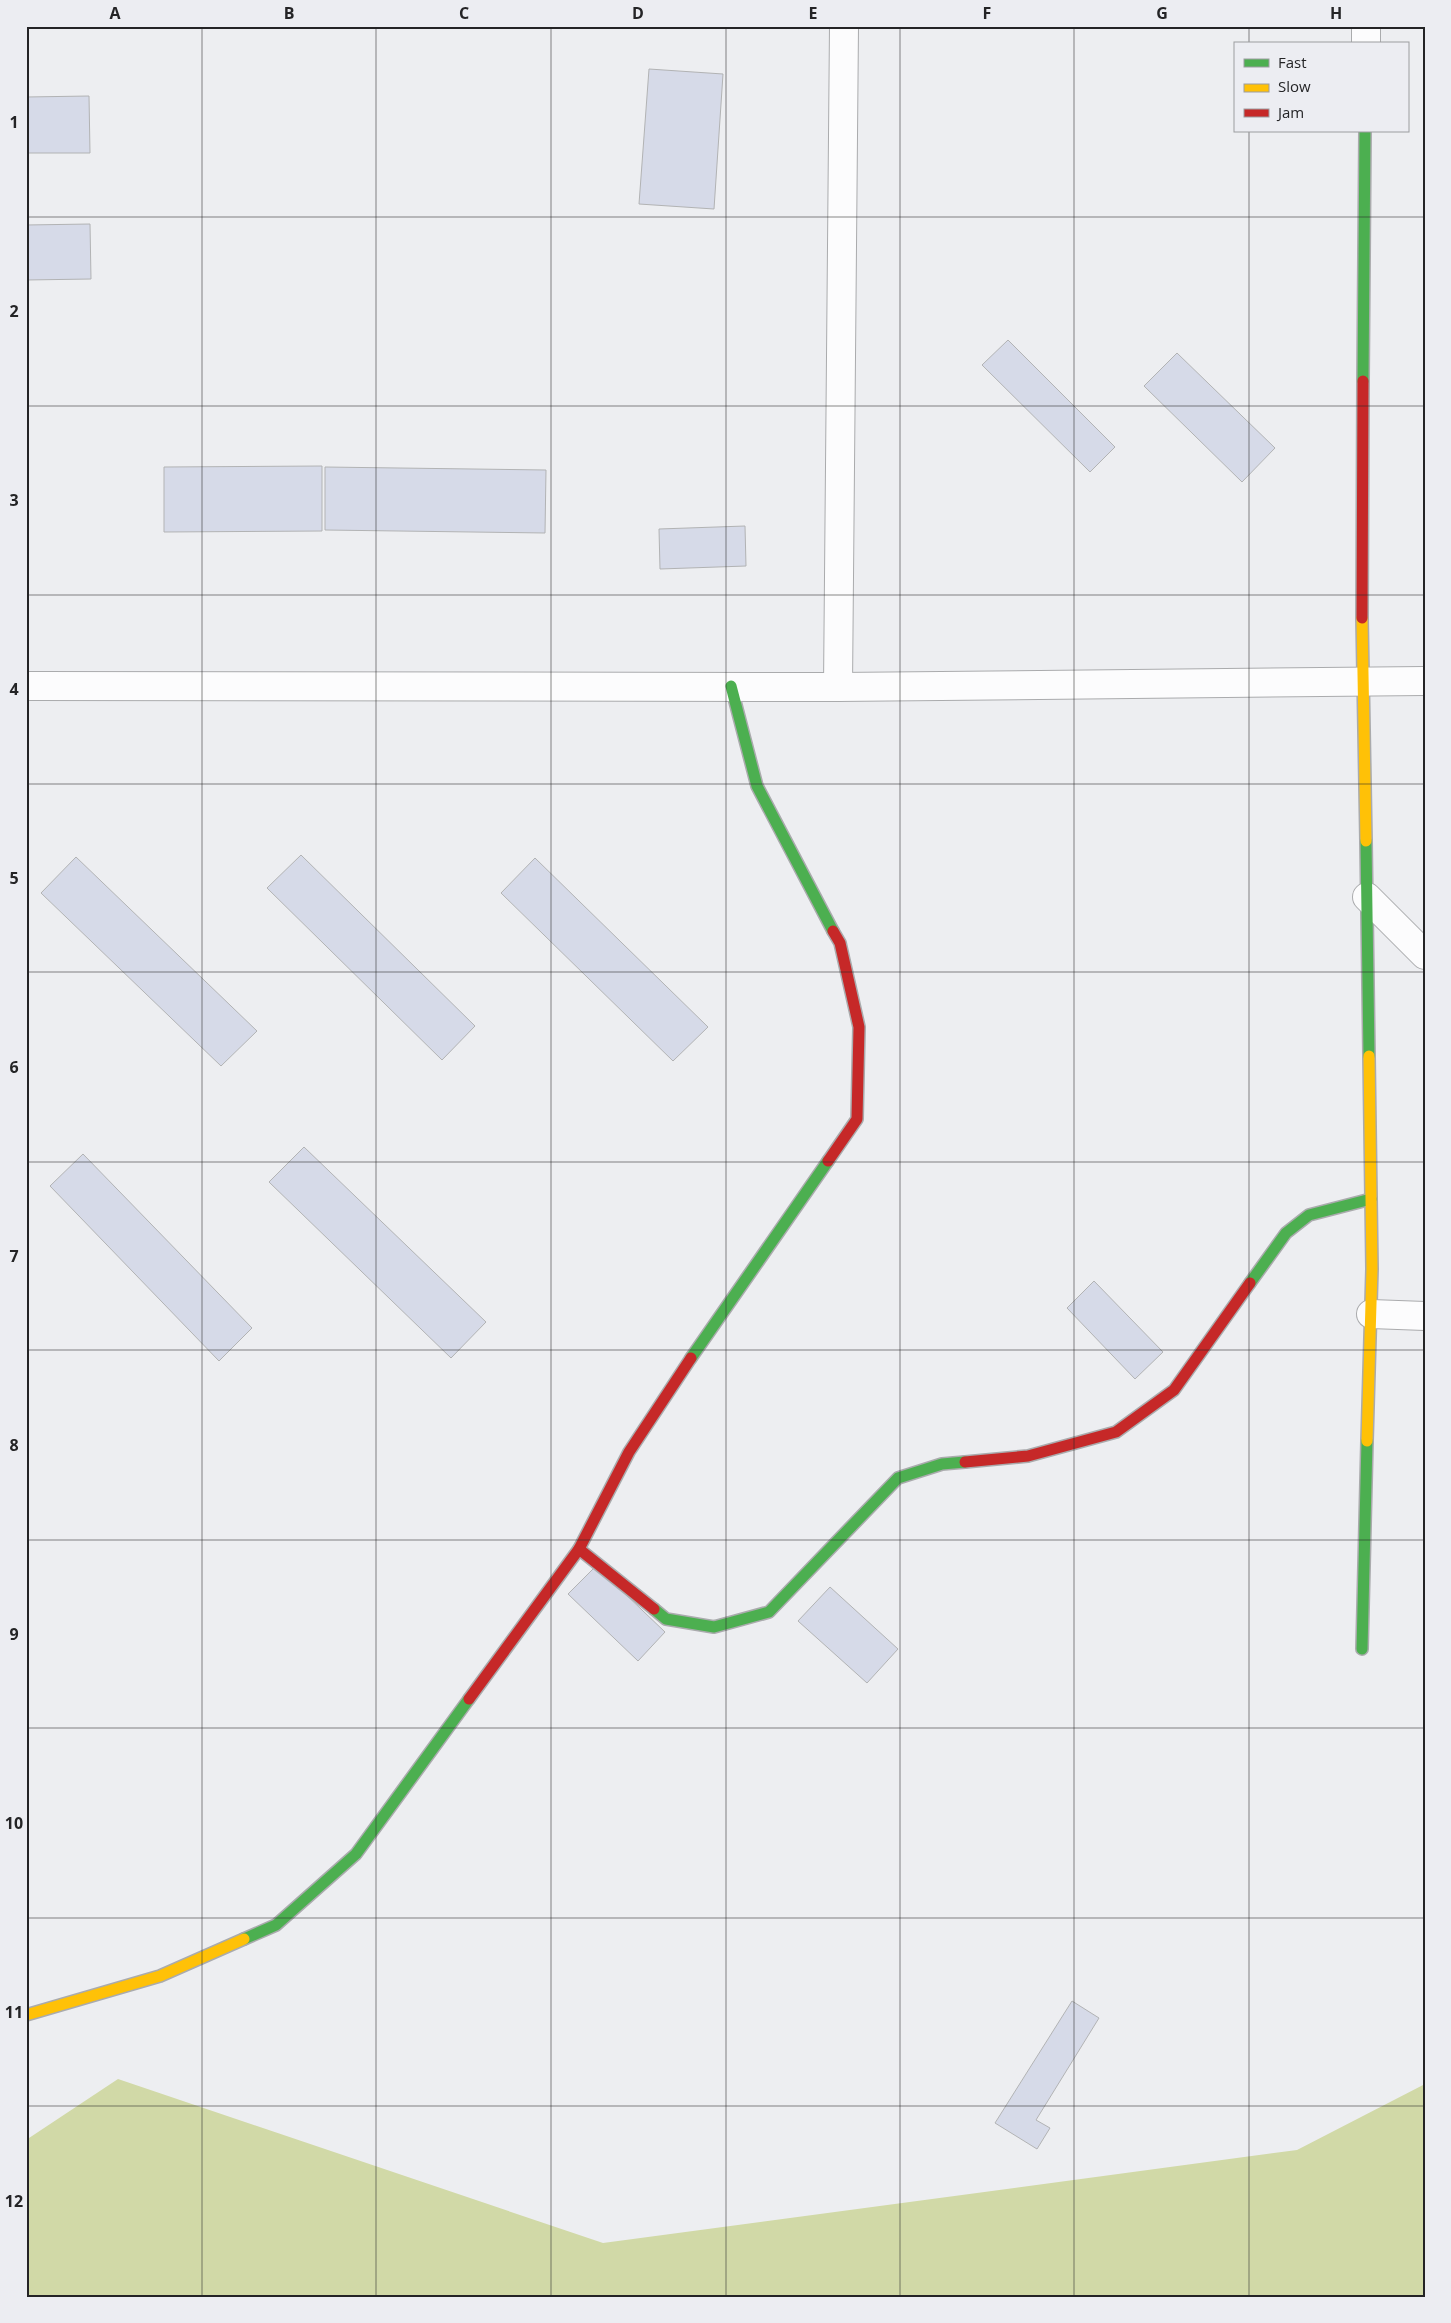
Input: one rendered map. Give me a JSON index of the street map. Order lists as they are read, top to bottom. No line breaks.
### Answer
{"legend":["Fast","Slow","Jam"],"grid":{"columns":["A","B","C","D","E","F","G","H"],"rows":["1","2","3","4","5","6","7","8","9","10","11","12"]}}
